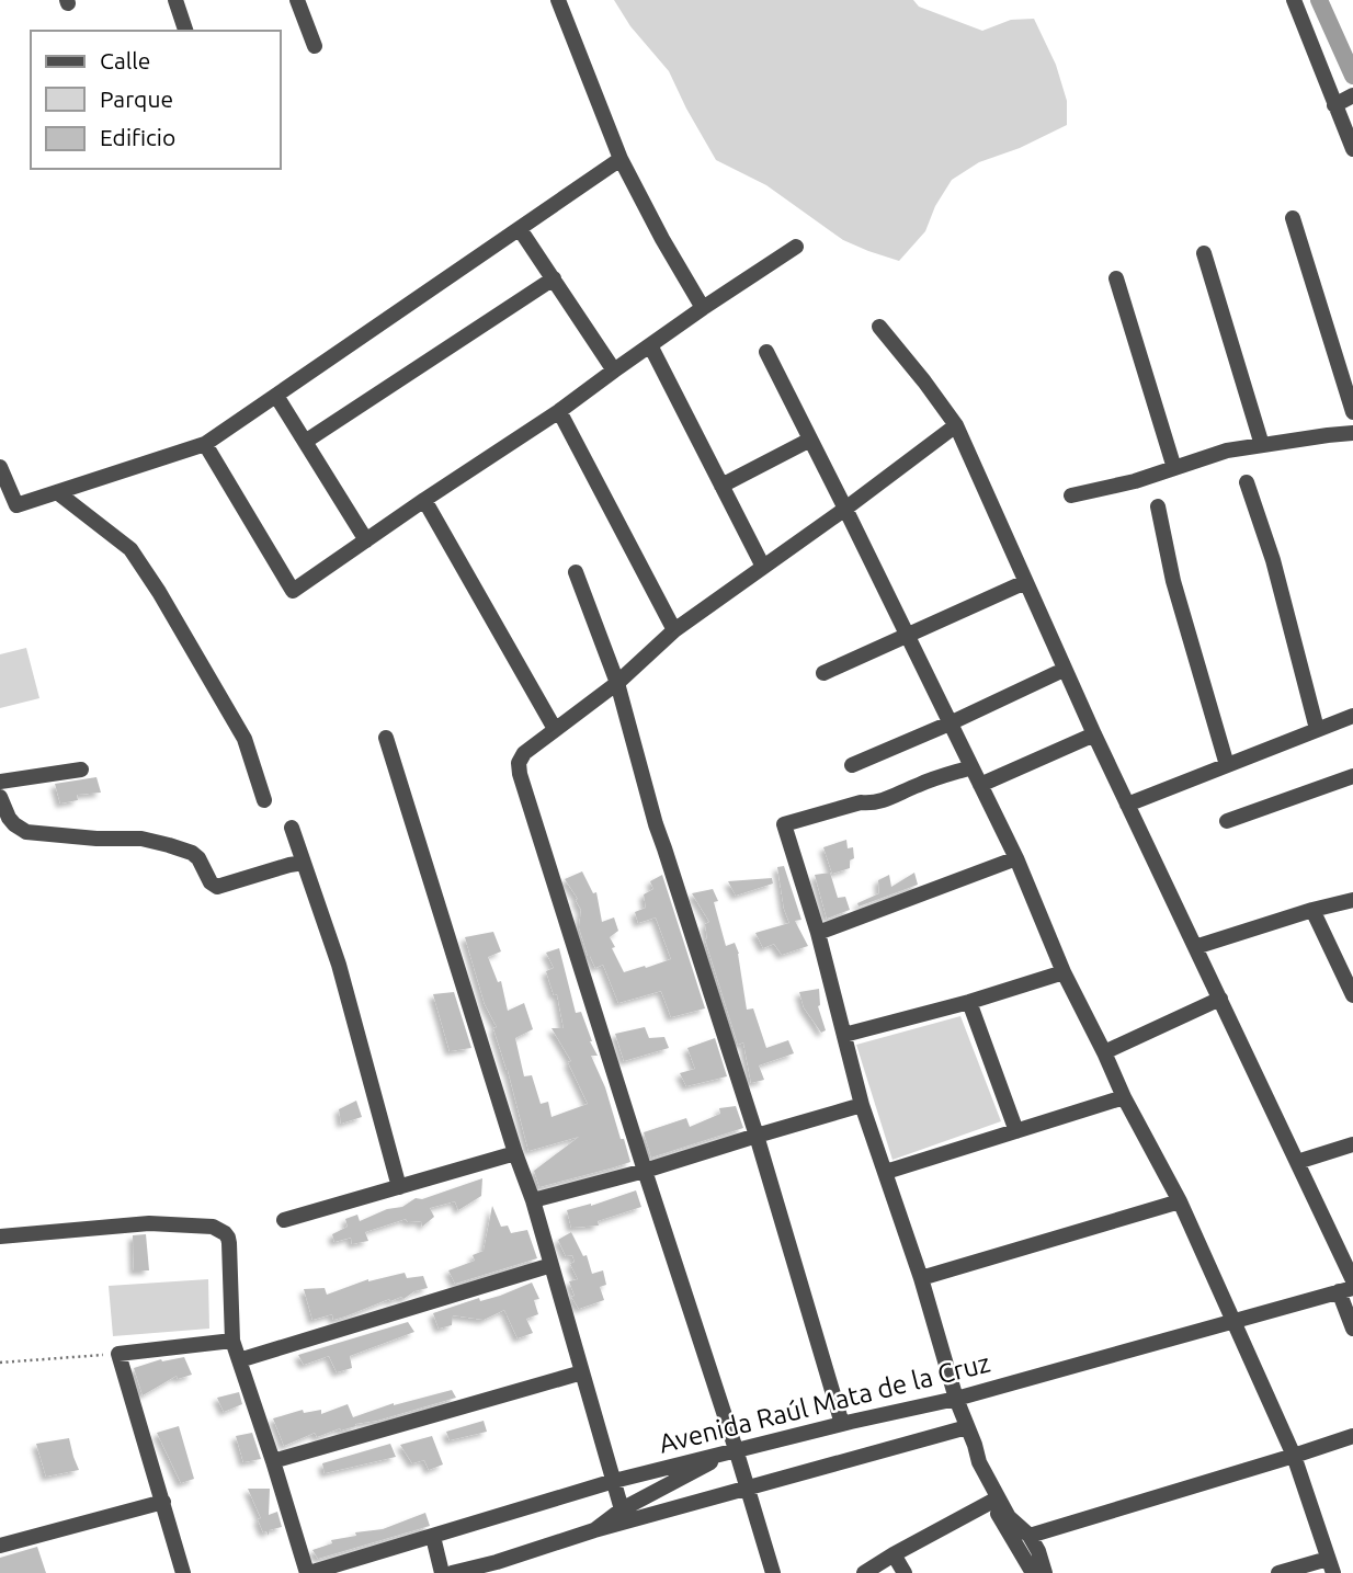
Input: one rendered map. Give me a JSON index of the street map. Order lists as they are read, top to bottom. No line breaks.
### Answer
{"streets":{"street":["Avenida Raúl Mata de la Cruz"]},"legend":["Calle","Parque","Edificio"]}
